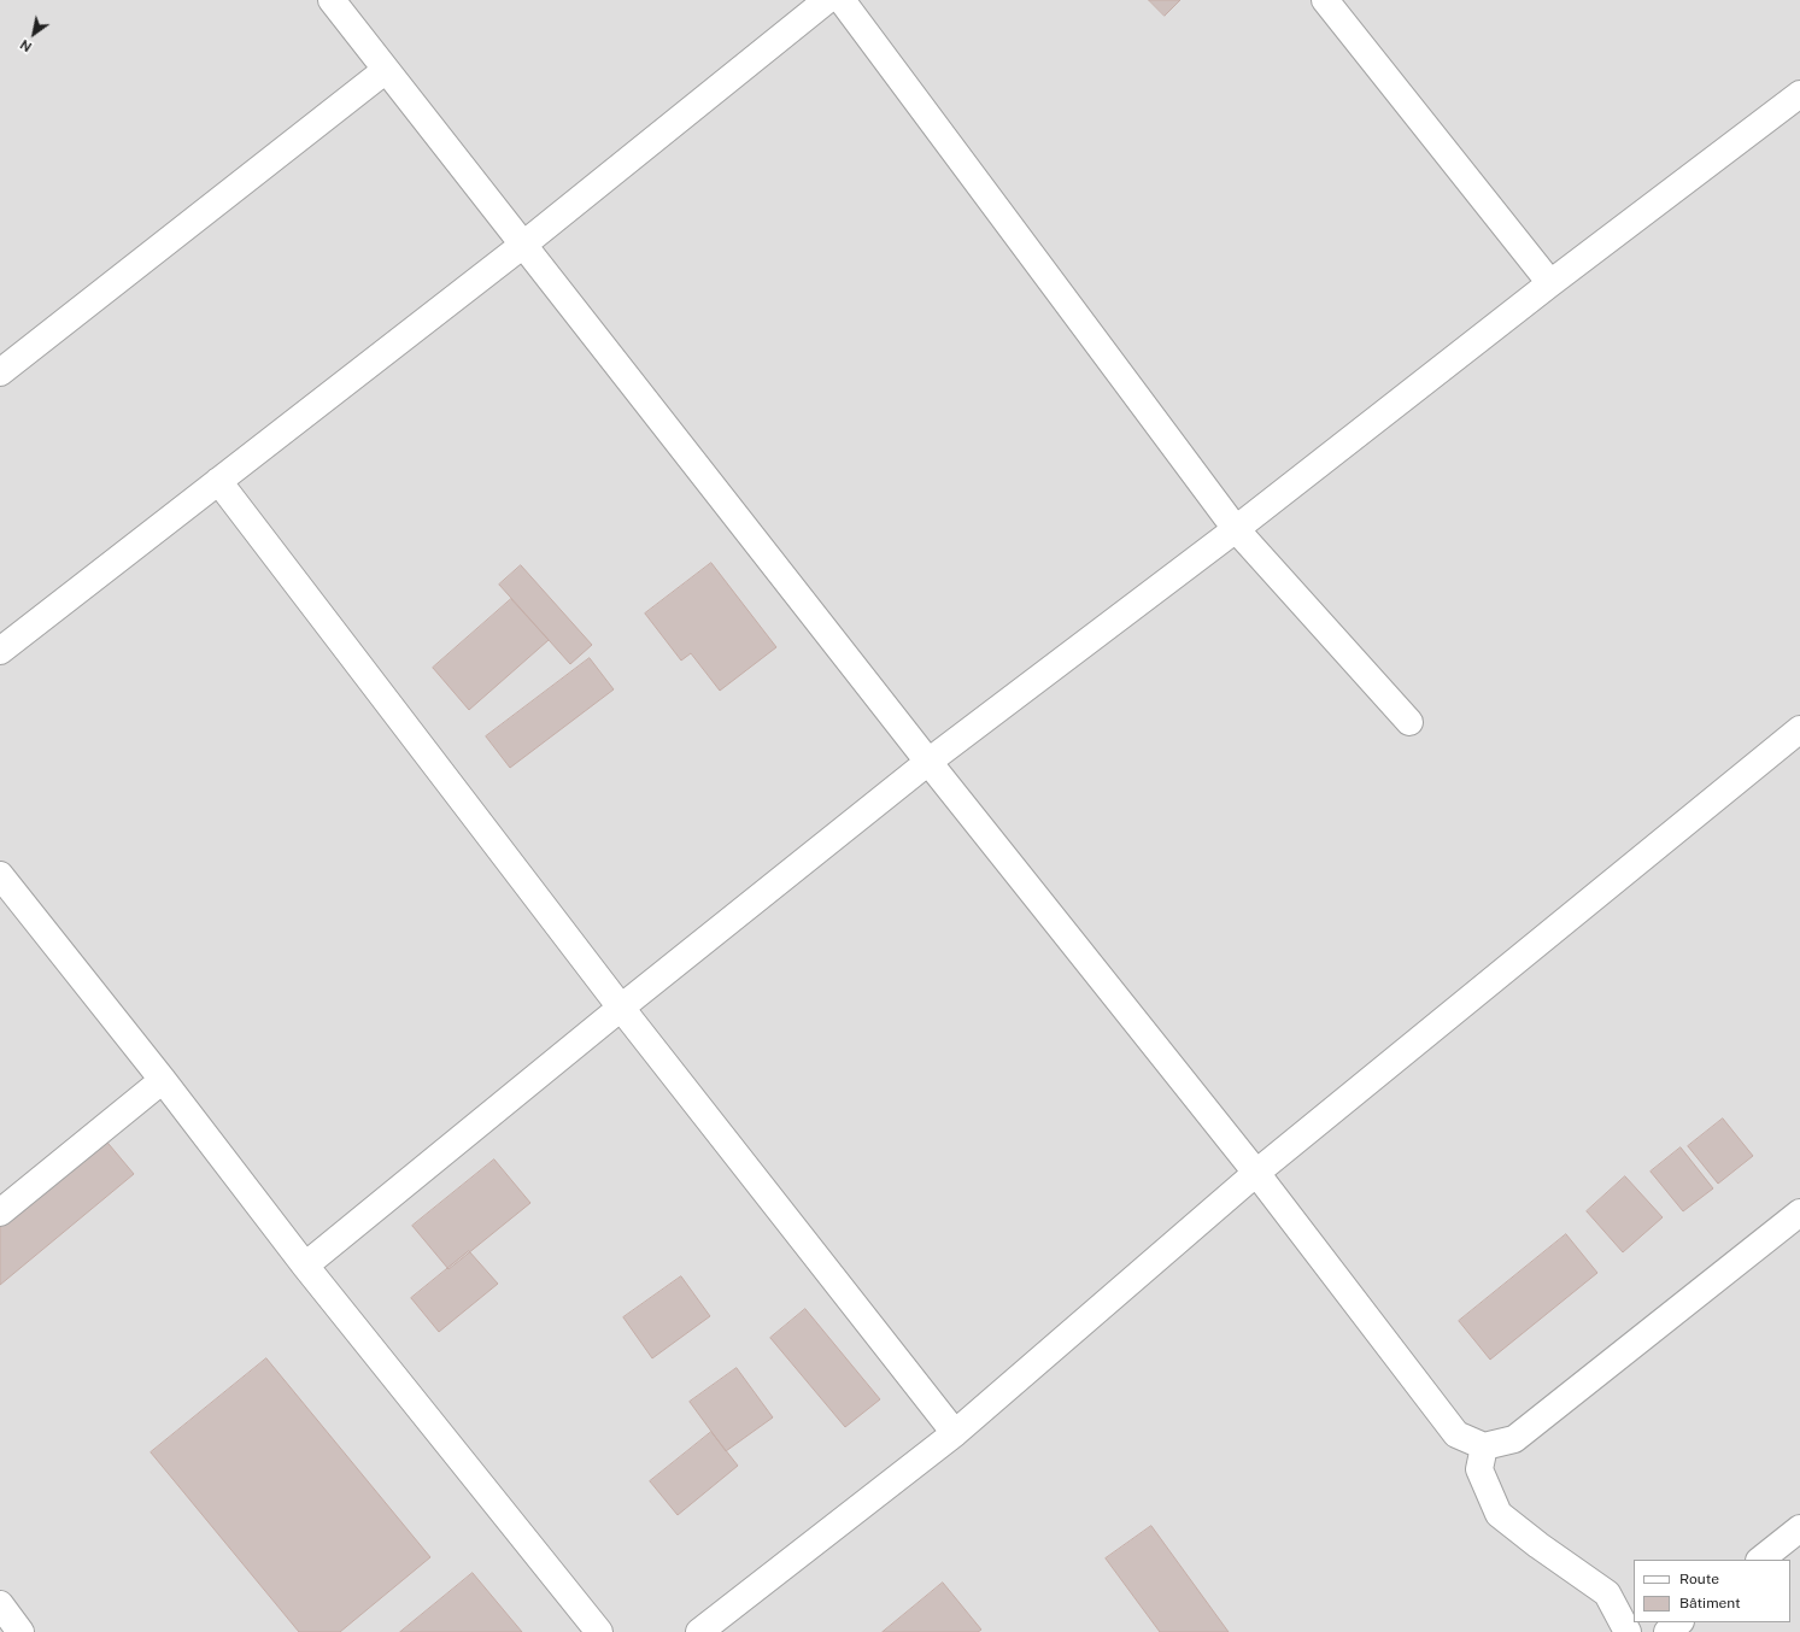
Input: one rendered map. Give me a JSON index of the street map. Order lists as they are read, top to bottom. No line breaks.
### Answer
{"legend":["Route","Bâtiment"],"north":"bottom left"}
